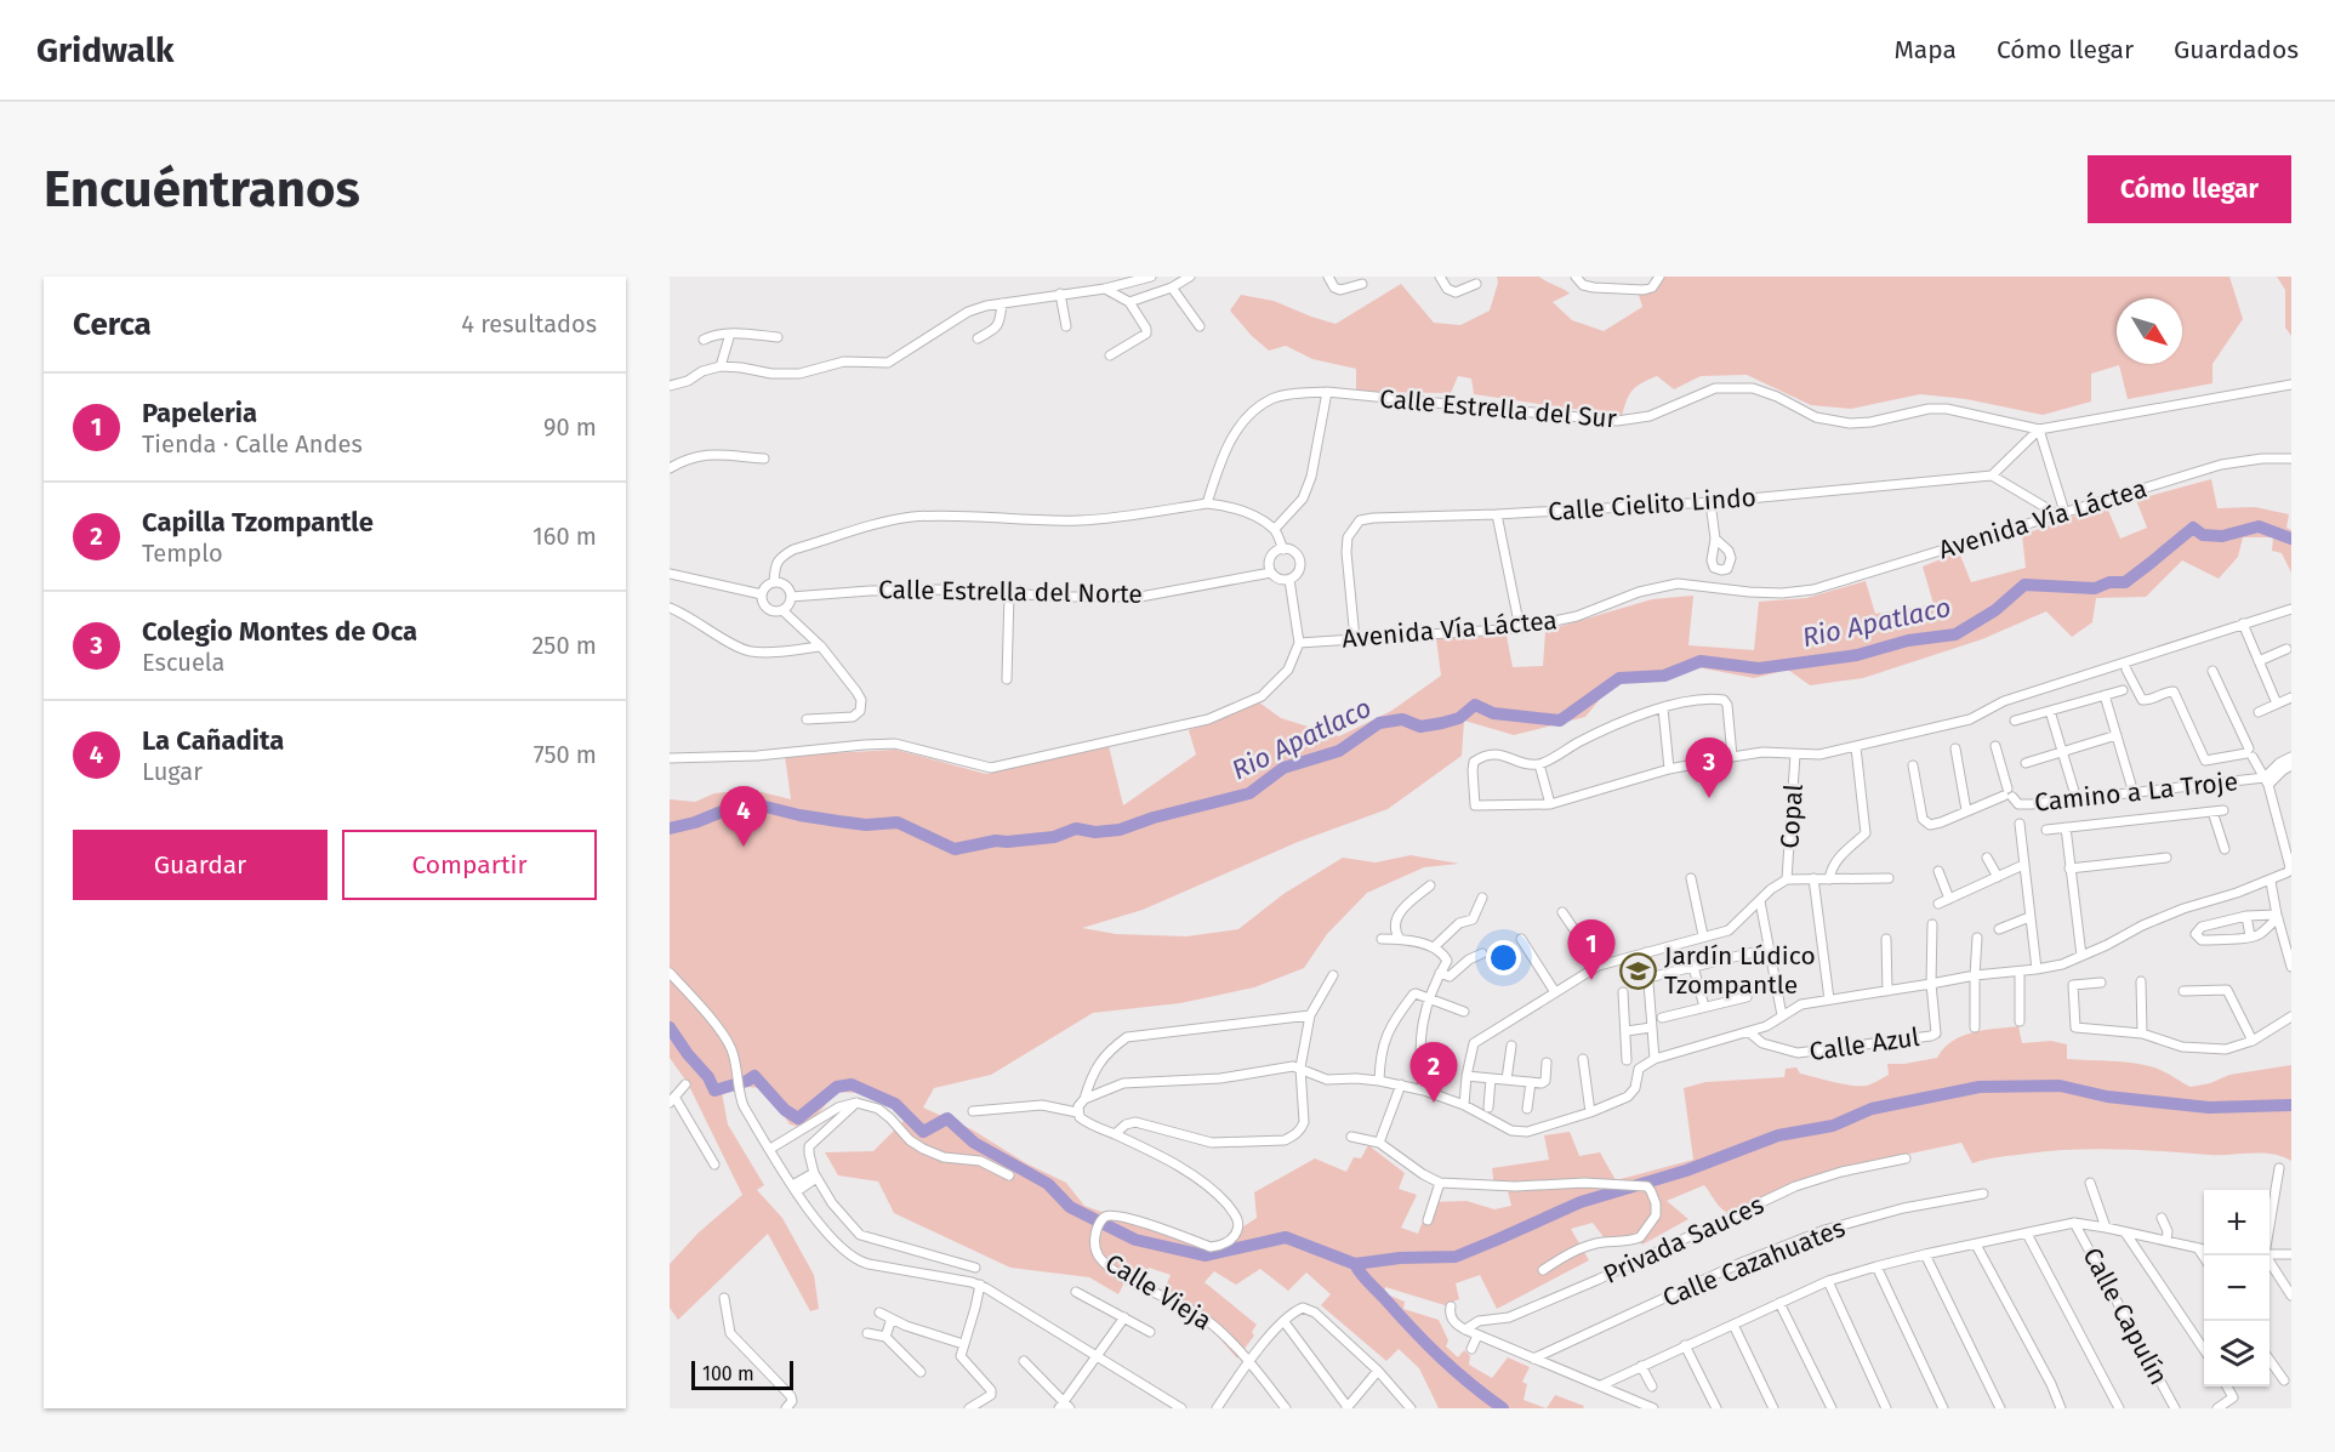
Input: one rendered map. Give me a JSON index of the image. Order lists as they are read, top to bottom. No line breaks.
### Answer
{"streets":{"street":["Calle Estrella del Sur","Calle Cielito Lindo","Avenida Vía Láctea","Calle Estrella del Norte","Camino a La Troje","Copal","Calle Azul","Privada Sauces","Calle Cazahuates","Calle Vieja","Calle Capulín"]},"crossings":[["Calle Cielito Lindo","Avenida Vía Láctea"]],"water":["Rio Apatlaco"],"places":{"school or university":["Jardín Lúdico Tzompantle"]},"scale_bar":"100 m","north":"bottom right","page":{"header":"Gridwalk","nav":["Mapa","Cómo llegar","Guardados"],"buttons":["Cómo llegar",["Guardar","Compartir"]],"title":"Encuéntranos","heading":["Cerca","4 resultados"],"list":[{"mark":"1","name":"Papeleria","note":"Tienda · Calle Andes","value":"90 m"},{"mark":"2","name":"Capilla Tzompantle","note":"Templo","value":"160 m"},{"mark":"3","name":"Colegio Montes de Oca","note":"Escuela","value":"250 m"},{"mark":"4","name":"La Cañadita","note":"Lugar","value":"750 m"}],"pins":["3","4","1","2"],"map_buttons":["+","−"],"scale":"100 m"}}
